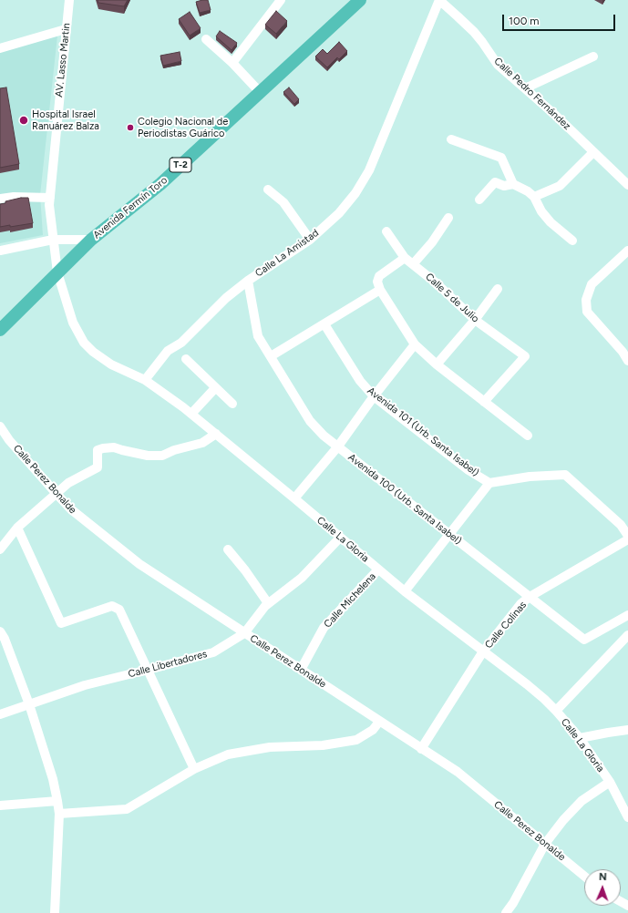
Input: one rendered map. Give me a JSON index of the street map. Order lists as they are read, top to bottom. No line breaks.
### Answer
{"streets":{"highway":["T-2","Avenida Fermín Toro"],"street":["AV. Lasso Martin","Calle Pedro Fernández","Calle La Amistad","Calle 5 de Julio","Avenida 101 (Urb. Santa Isabel)","Calle Perez Bonalde","Avenida 100 (Urb. Santa Isabel)","Calle La Gloria","Calle Michelena","Calle Colinas","Calle Libertadores"]},"crossings":[["AV. Lasso Martin","Avenida Fermín Toro"],["AV. Lasso Martin","Calle La Gloria"],["Calle Pedro Fernández","Calle La Amistad"],["Avenida Fermín Toro","Calle La Gloria"],["Calle La Amistad","Avenida 100 (Urb. Santa Isabel)"],["Calle La Amistad","Calle La Gloria"],["Calle Perez Bonalde","Calle Michelena"],["Calle Perez Bonalde","Calle Colinas"],["Calle Perez Bonalde","Calle Libertadores"],["Avenida 100 (Urb. Santa Isabel)","Calle Colinas"],["Calle La Gloria","Calle Michelena"],["Calle La Gloria","Calle Colinas"],["Calle La Gloria","Calle Libertadores"]],"places":["Hospital Israel Ranuárez Balza","Colegio Nacional de Periodistas Guárico"],"scale_bar":"100 m","north":"top"}
